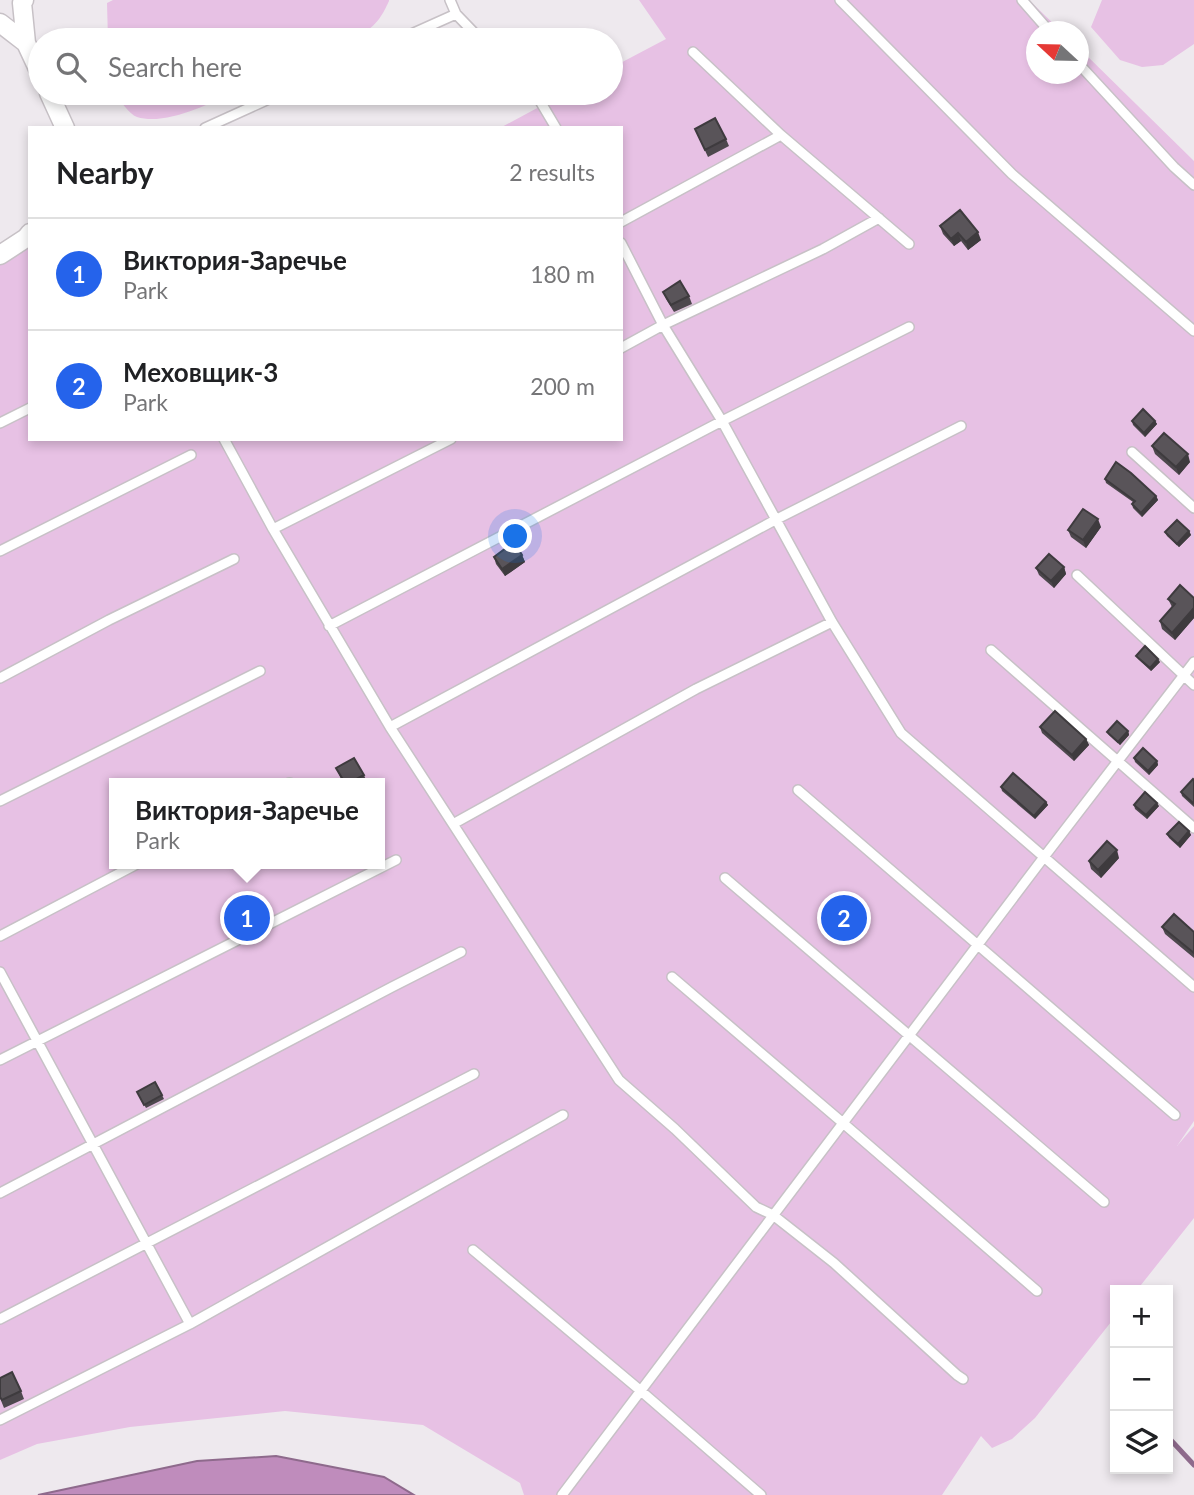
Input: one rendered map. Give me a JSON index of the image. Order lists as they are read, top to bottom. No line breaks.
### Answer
{"north":"left","page":{"search":"Search here","heading":["Nearby","2 results"],"list":[{"mark":"1","name":"Виктория-Заречье","note":"Park","value":"180 m"},{"mark":"2","name":"Меховщик-3","note":"Park","value":"200 m"}],"popup":["Виктория-Заречье","Park"],"pins":["1","2"],"map_buttons":["+","−"]}}
